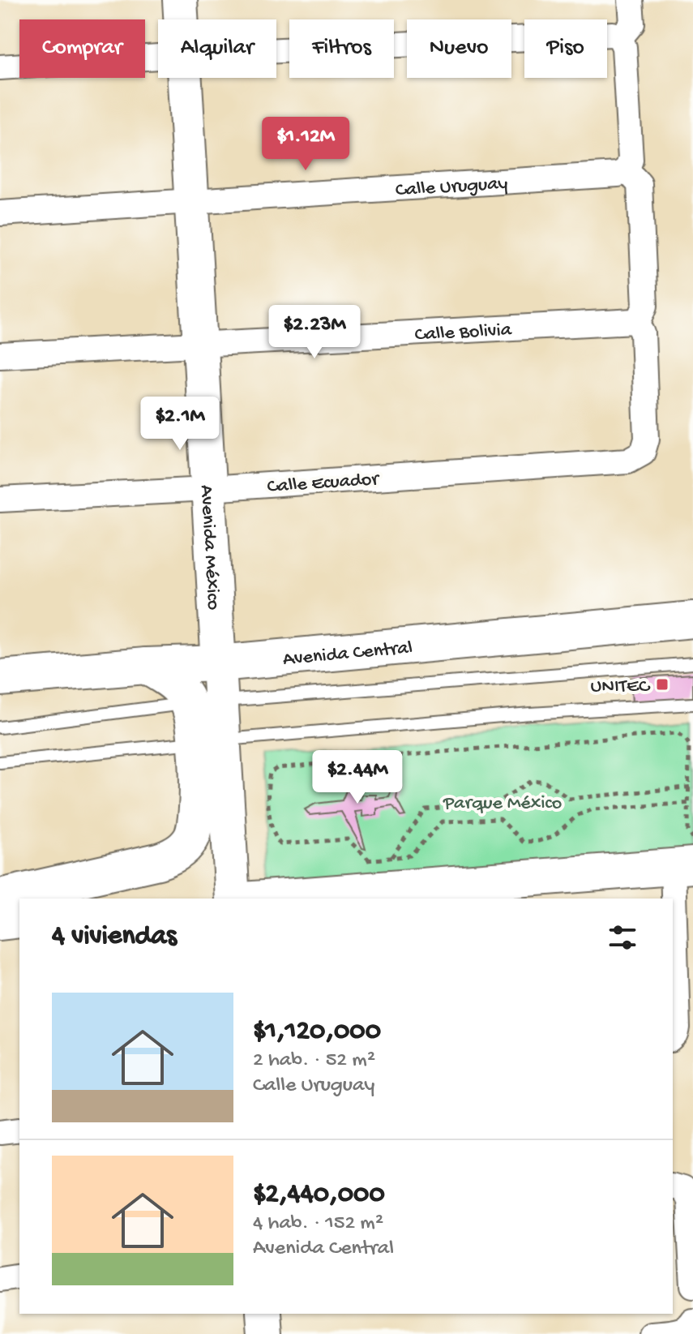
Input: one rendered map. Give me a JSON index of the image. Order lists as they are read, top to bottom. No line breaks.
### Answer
{"streets":{"highway":["Avenida Central"],"street":["Calle Uruguay","Calle Bolivia","Calle Ecuador","Avenida México"]},"crossings":[["Calle Uruguay","Avenida México"],["Calle Bolivia","Calle Ecuador"],["Calle Bolivia","Avenida México"],["Calle Ecuador","Avenida México"],["Avenida México","Avenida Central"]],"parks":["Parque México"],"places":{"transit":["UNITEC"]},"page":{"chip":["Comprar","Alquilar","Filtros","Nuevo","Piso"],"price":["$1.12M","$2.23M","$2.1M","$2.44M"],"heading":"4 viviendas","list":[{"name":"$1,120,000","note":"2 hab. · 52 m² · Calle Uruguay"},{"name":"$2,440,000","note":"4 hab. · 152 m² · Avenida Central"}]}}
